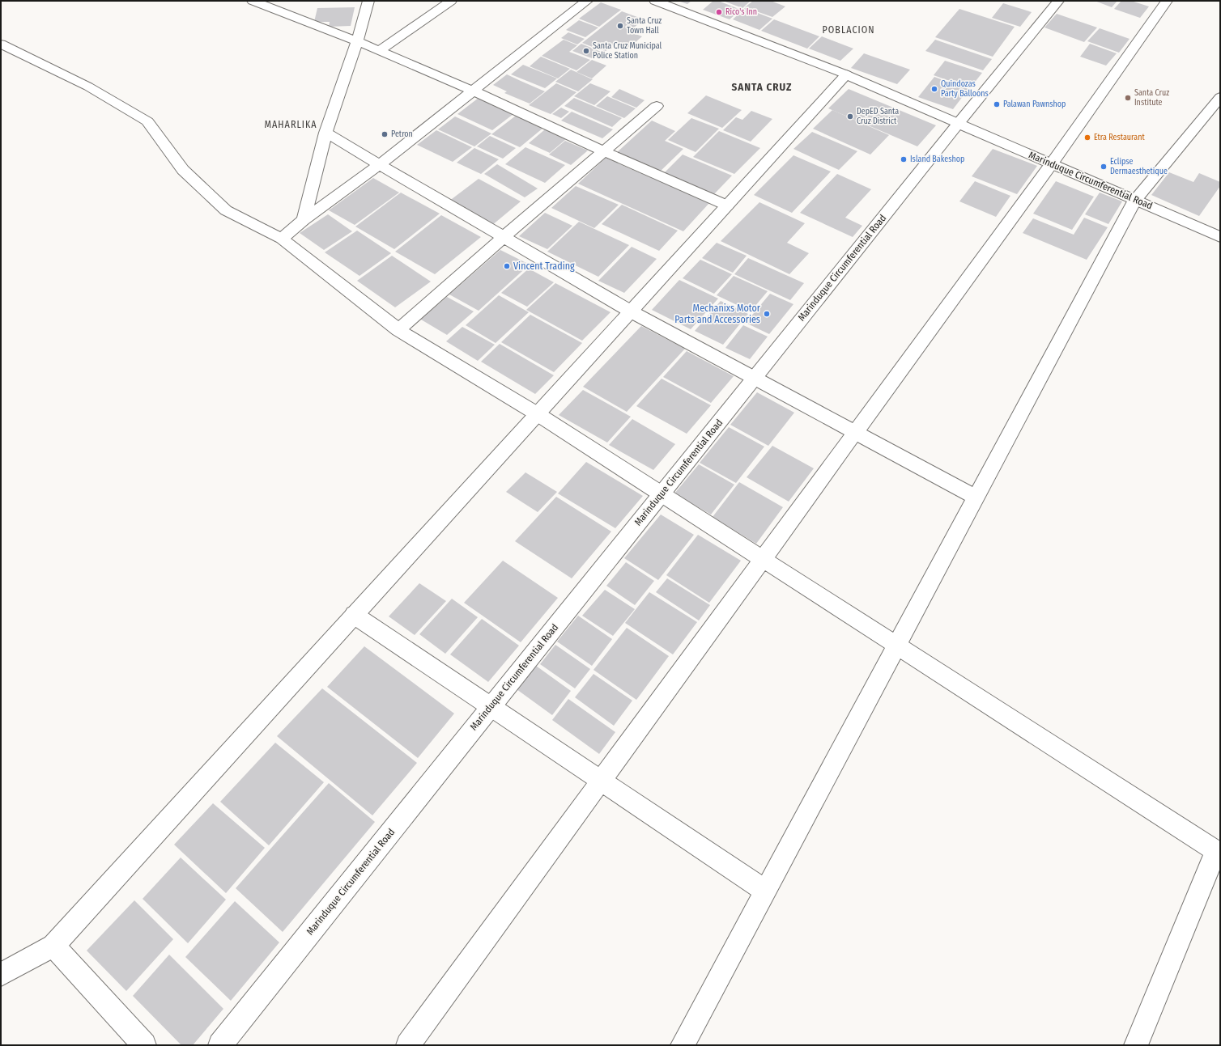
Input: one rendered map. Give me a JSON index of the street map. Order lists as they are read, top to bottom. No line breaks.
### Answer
{"streets":{"street":["Marinduque Circumferential Road"]},"districts":["POBLACION","SANTA CRUZ","MAHARLIKA"],"places":["Rico's Inn","Santa Cruz Town Hall","Santa Cruz Municipal Police Station","Quindozas Party Balloons","Santa Cruz Institute","Palawan Pawnshop","DepED Santa Cruz District","Petron","Etra Restaurant","Island Bakeshop","Eclipse Dermaesthetique","Vincent Trading","Mechanixs Motor Parts and Accessories"]}
